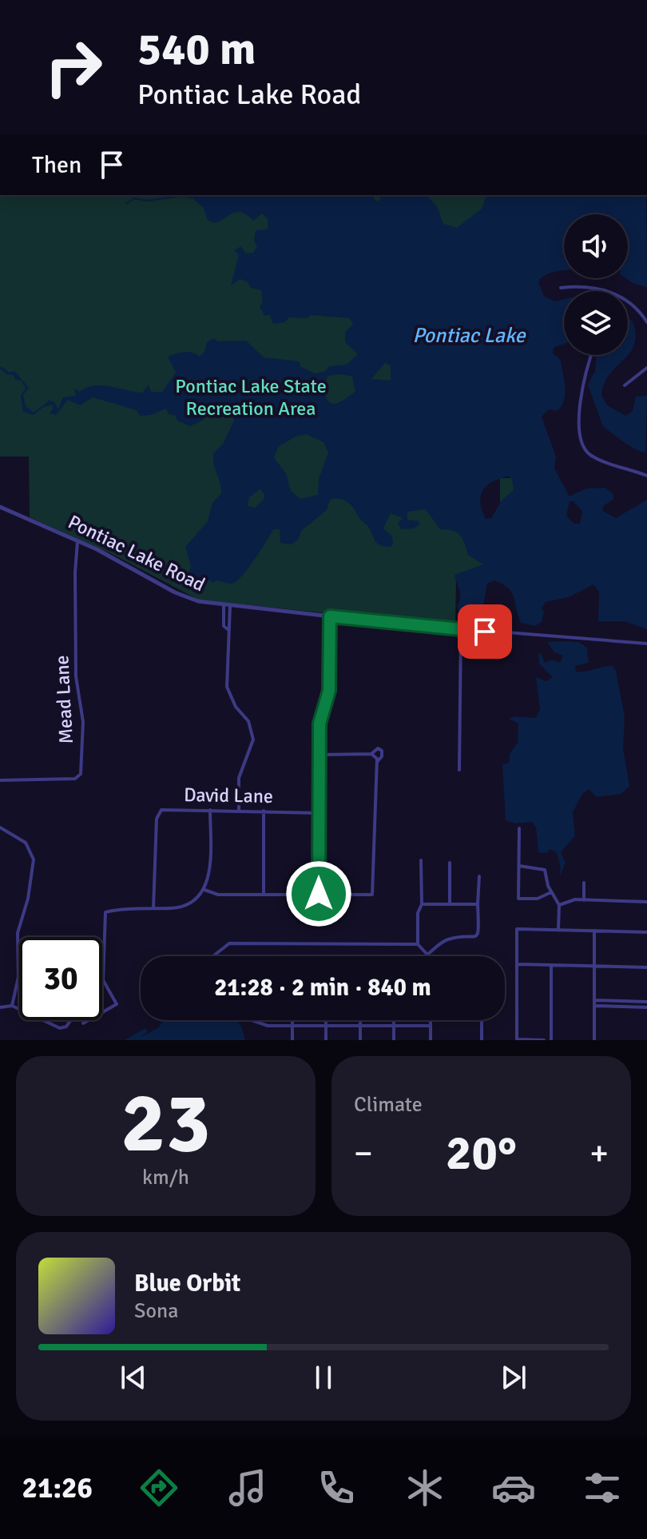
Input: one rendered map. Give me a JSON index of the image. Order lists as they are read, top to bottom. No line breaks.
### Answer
{"streets":{"street":["Pontiac Lake Road","Mead Lane","David Lane"]},"crossings":[["Pontiac Lake Road","Mead Lane"]],"water":["Pontiac Lake"],"parks":["Pontiac Lake State Recreation Area"],"page":{"turn":["540 m","Pontiac Lake Road"],"then":"Then","limit":"30","trip":"21:28 · 2 min · 840 m","tile":[["23","km/h"],"Climate"],"heat":["−","20°","+"],"song":["Blue Orbit","Sona"],"tabs":"21:26"}}
